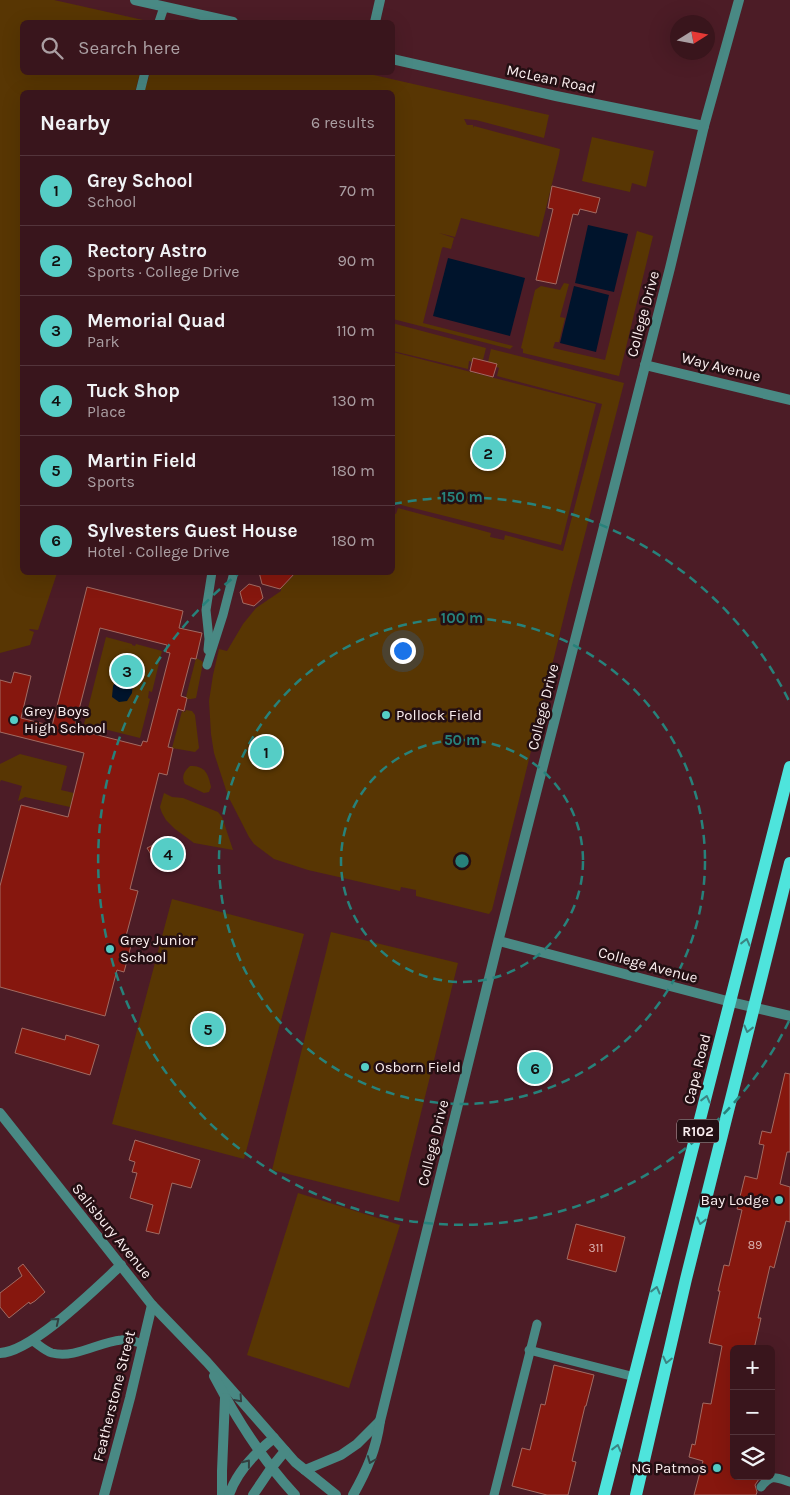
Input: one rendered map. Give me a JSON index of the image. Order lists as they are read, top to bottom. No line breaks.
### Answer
{"streets":{"main road":["Cape Road","R102"],"street":["McLean Road","College Drive","Way Avenue","College Avenue","Salisbury Avenue","Featherstone Street"]},"crossings":[["McLean Road","College Drive"],["College Drive","Way Avenue"],["College Drive","College Avenue"],["College Avenue","Cape Road"],["College Avenue","R102"],["Salisbury Avenue","Featherstone Street"]],"places":["Pollock Field","Grey Boys High School","Grey Junior School","Osborn Field","Bay Lodge","NG Patmos"],"house_numbers":["89","311"],"north":"right","page":{"search":"Search here","heading":["Nearby","6 results"],"list":[{"mark":"1","name":"Grey School","note":"School","value":"70 m"},{"mark":"2","name":"Rectory Astro","note":"Sports · College Drive","value":"90 m"},{"mark":"3","name":"Memorial Quad","note":"Park","value":"110 m"},{"mark":"4","name":"Tuck Shop","note":"Place","value":"130 m"},{"mark":"5","name":"Martin Field","note":"Sports","value":"180 m"},{"mark":"6","name":"Sylvesters Guest House","note":"Hotel · College Drive","value":"180 m"}],"pins":["2","3","1","4","5","6"],"map_buttons":["+","−"]},"rings":["150 m","100 m","50 m"]}
